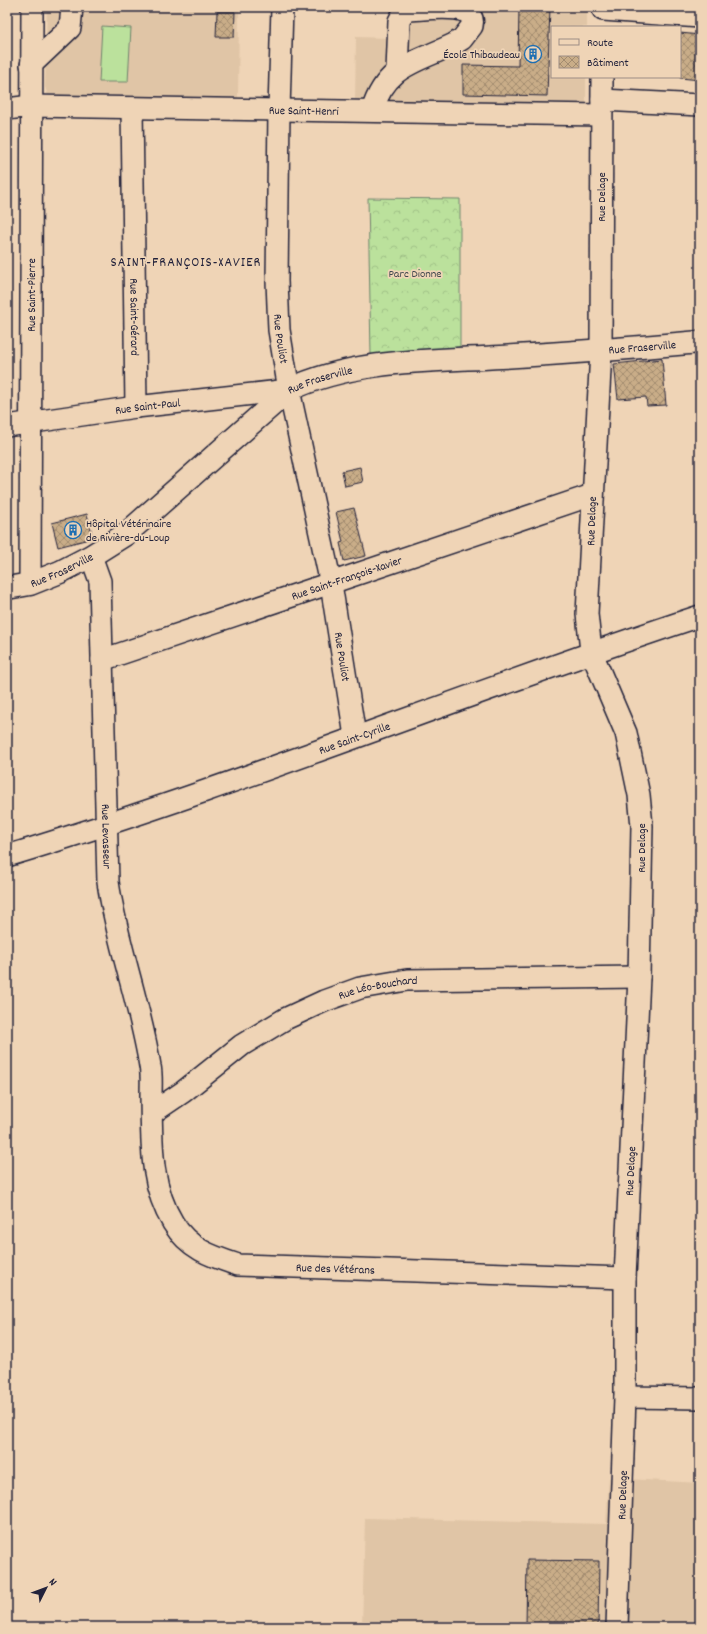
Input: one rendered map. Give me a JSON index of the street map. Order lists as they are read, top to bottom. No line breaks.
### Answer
{"streets":{"main road":["Rue Fraserville"],"street":["Rue Saint-Henri","Rue Delage","Rue Saint-Pierre","Rue Saint-Gérard","Rue Pouliot","Rue Saint-Paul","Rue Saint-François-Xavier","Rue Saint-Cyrille","Rue Levasseur","Rue Léo-Bouchard","Rue des Vétérans"]},"crossings":[["Rue Saint-Henri","Rue Delage"],["Rue Saint-Henri","Rue Saint-Pierre"],["Rue Saint-Henri","Rue Saint-Gérard"],["Rue Saint-Henri","Rue Pouliot"],["Rue Delage","Rue Fraserville"],["Rue Delage","Rue Saint-François-Xavier"],["Rue Delage","Rue Saint-Cyrille"],["Rue Delage","Rue Léo-Bouchard"],["Rue Delage","Rue des Vétérans"],["Rue Saint-Pierre","Rue Fraserville"],["Rue Saint-Pierre","Rue Saint-Paul"],["Rue Saint-Gérard","Rue Saint-Paul"],["Rue Pouliot","Rue Fraserville"],["Rue Pouliot","Rue Saint-Paul"],["Rue Pouliot","Rue Saint-François-Xavier"],["Rue Pouliot","Rue Saint-Cyrille"],["Rue Fraserville","Rue Saint-Paul"],["Rue Fraserville","Rue Levasseur"],["Rue Saint-François-Xavier","Rue Levasseur"],["Rue Saint-Cyrille","Rue Levasseur"],["Rue Levasseur","Rue Léo-Bouchard"],["Rue Levasseur","Rue des Vétérans"],["Rue Léo-Bouchard","Rue des Vétérans"]],"districts":["SAINT-FRANÇOIS-XAVIER"],"parks":["Parc Dionne"],"places":{"building":["École Thibaudeau","Hôpital Vétérinaire de Rivière-du-Loup"]},"legend":["Route","Bâtiment"],"north":"top right"}
